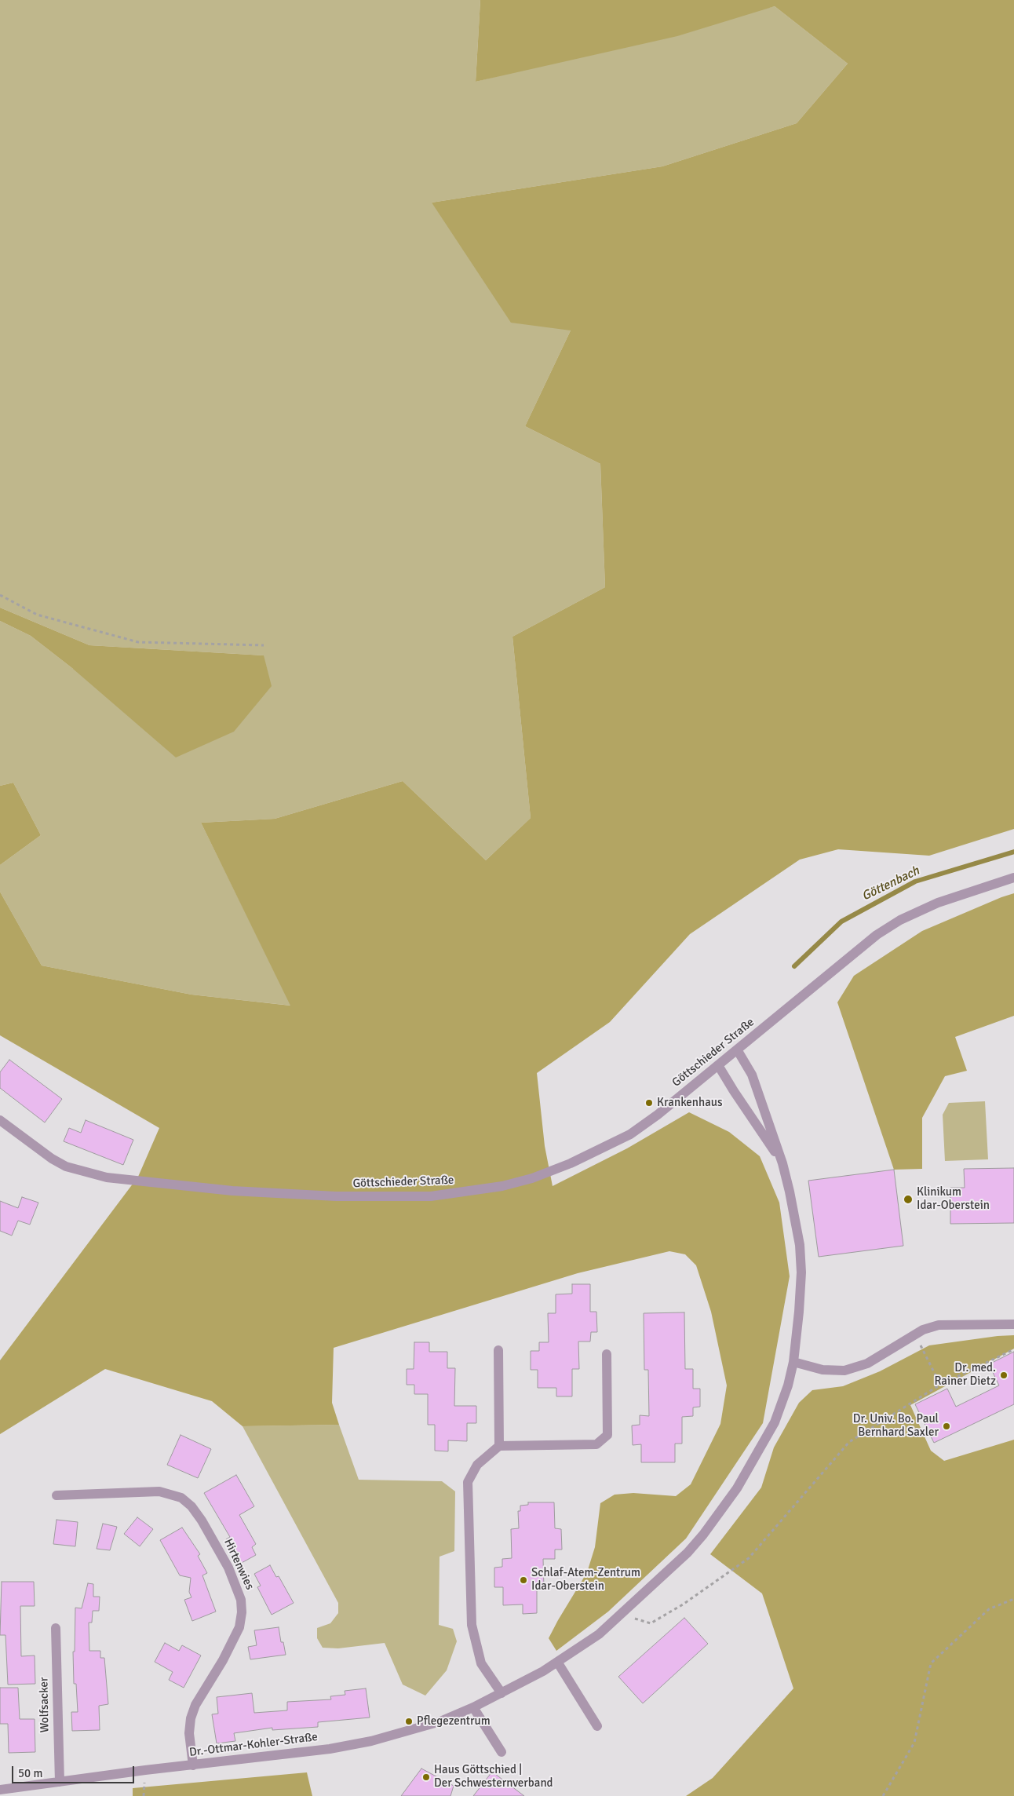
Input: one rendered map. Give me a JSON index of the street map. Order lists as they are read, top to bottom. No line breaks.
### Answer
{"streets":{"street":["Göttschieder Straße","Hirtenwies","Wolfsacker","Dr.-Ottmar-Kohler-Straße"]},"crossings":[["Göttschieder Straße","Dr.-Ottmar-Kohler-Straße"],["Hirtenwies","Dr.-Ottmar-Kohler-Straße"],["Wolfsacker","Dr.-Ottmar-Kohler-Straße"]],"water":["Göttenbach"],"places":["Krankenhaus","Klinikum Idar-Oberstein","Dr. med. Rainer Dietz","Dr. Univ. Bo. Paul Bernhard Saxler","Schlaf-Atem-Zentrum Idar-Oberstein","Pflegezentrum","Haus Göttschied | Der Schwesternverband"],"scale_bar":"50 m"}
